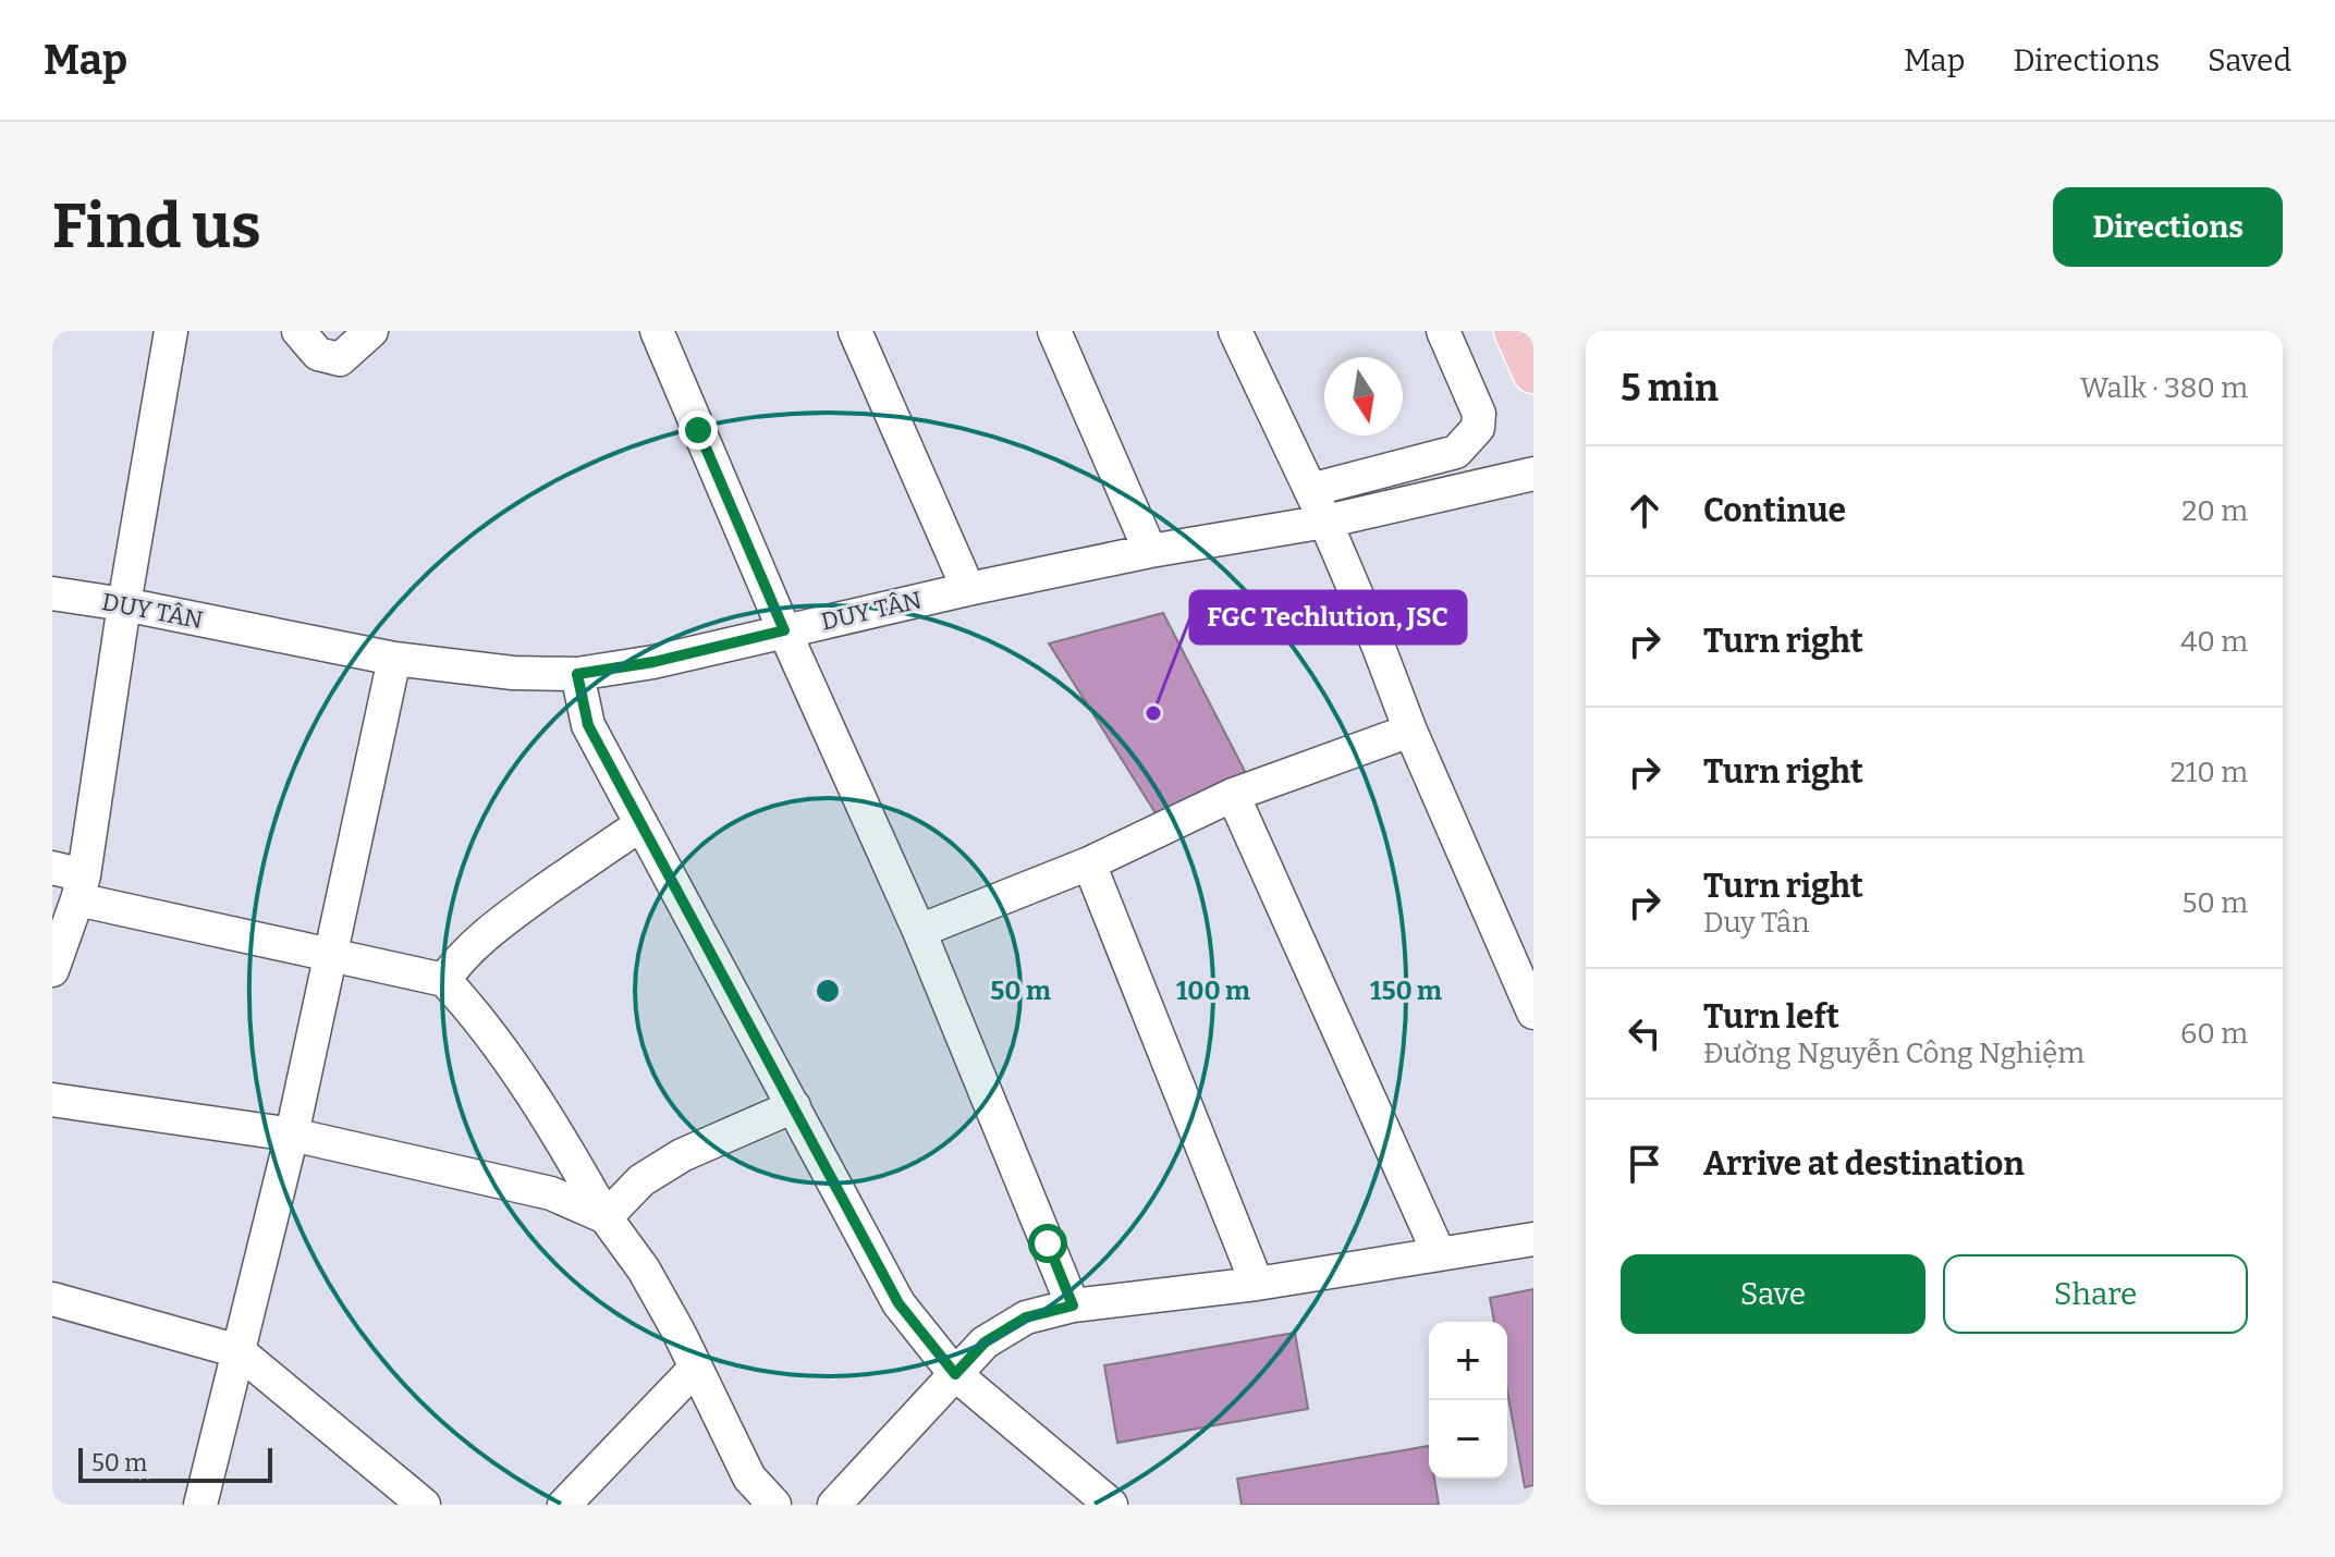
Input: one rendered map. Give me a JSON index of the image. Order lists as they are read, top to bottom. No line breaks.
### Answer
{"streets":{"street":["DUY TÂN"]},"places":["FGC Techlution, JSC"],"scale_bar":"50 m","north":"bottom","page":{"header":"Map","nav":["Map","Directions","Saved"],"buttons":["Directions",["Save","Share"]],"title":"Find us","heading":["5 min","Walk · 380 m"],"list":[["Continue","20 m"],["Turn right","40 m"],["Turn right","210 m"],["Turn right","Duy Tân","50 m"],["Turn left","Đường Nguyễn Công Nghiệm","60 m"],"Arrive at destination"],"map_buttons":["+","−"],"scale":"50 m"},"rings":["50 m","100 m","150 m"]}
